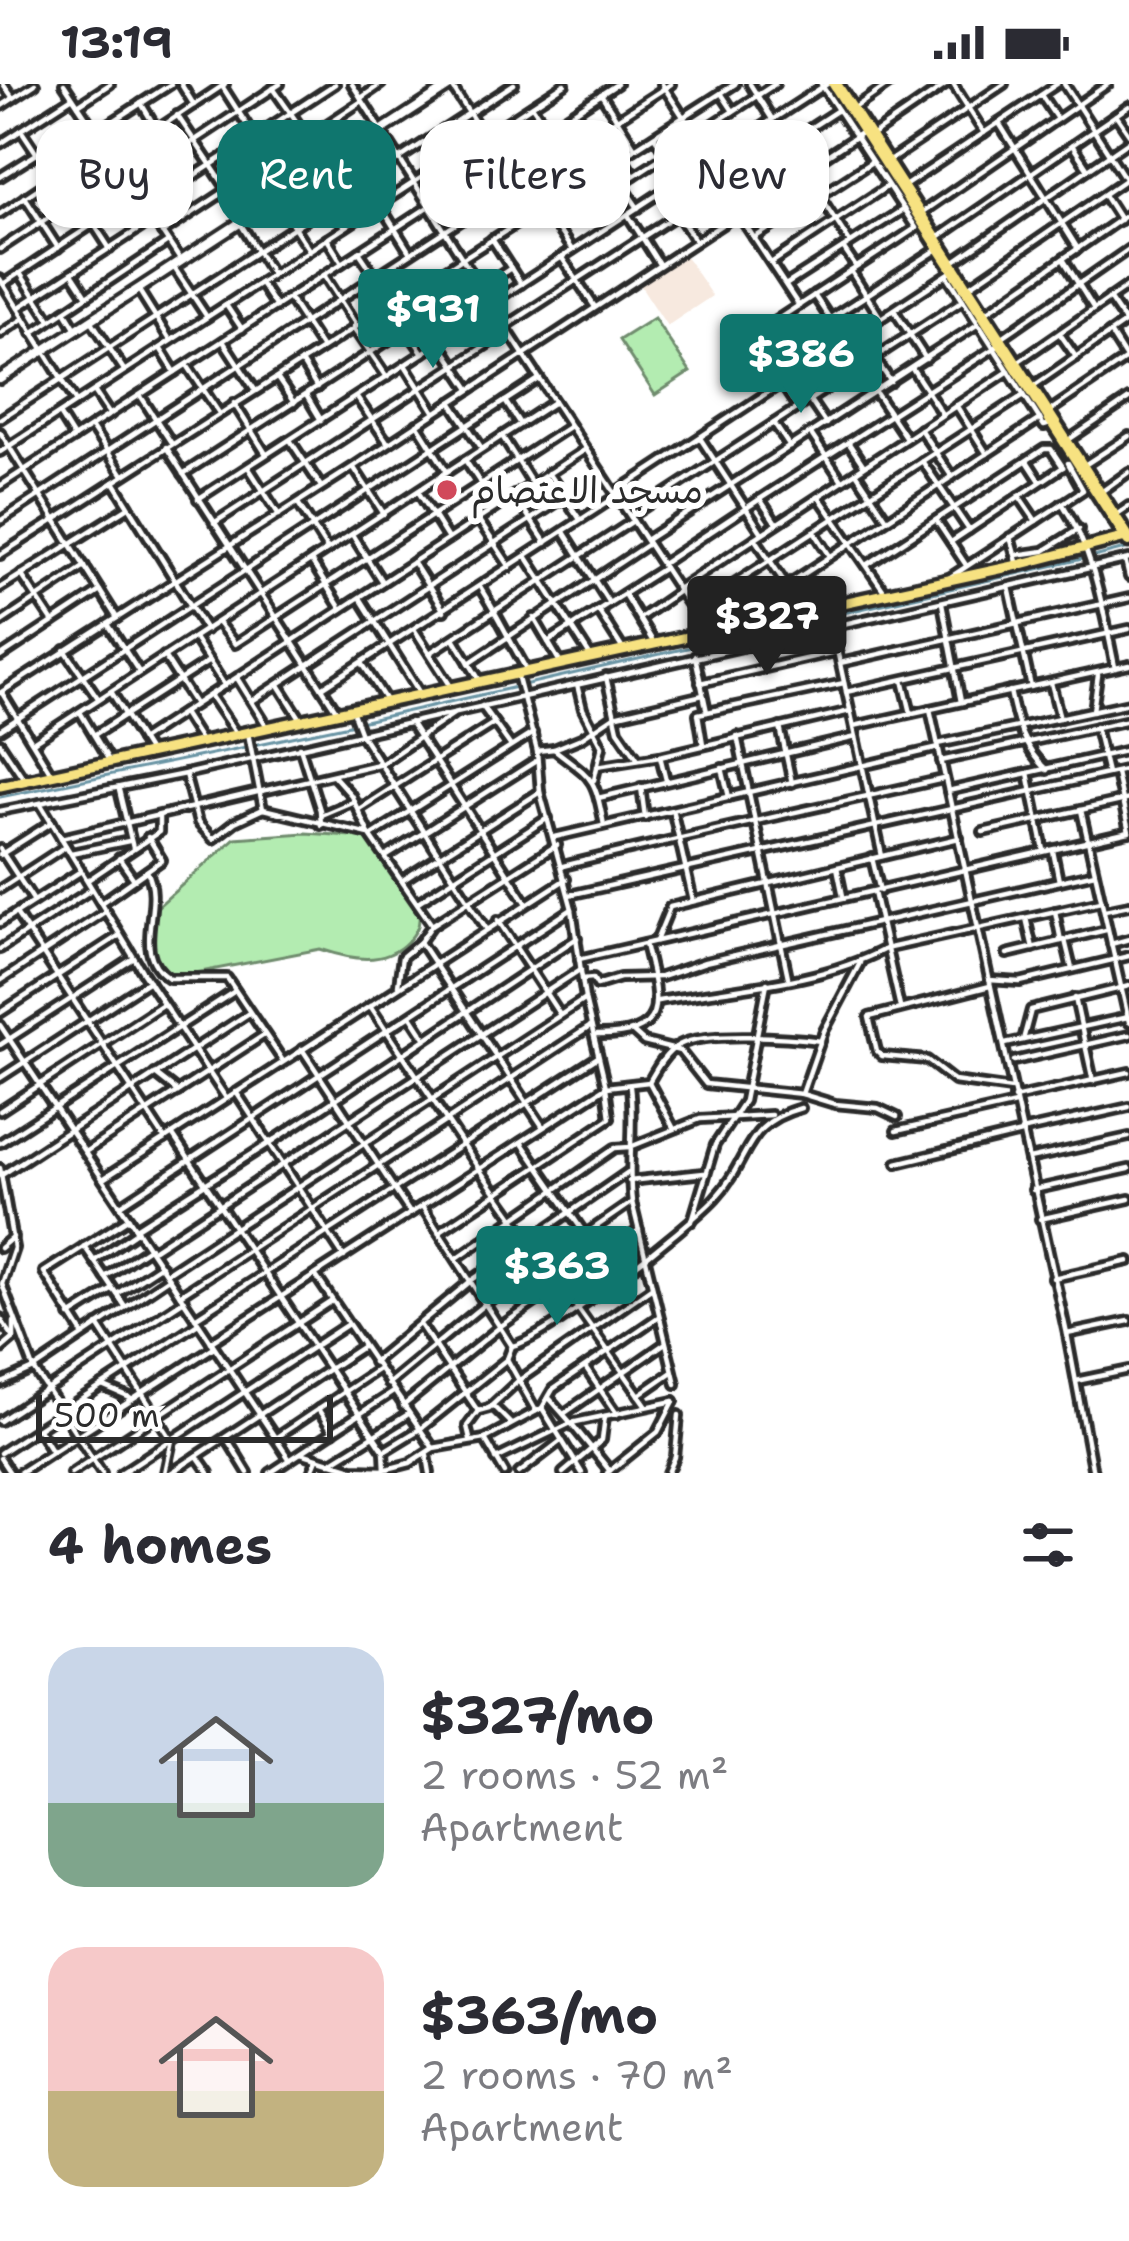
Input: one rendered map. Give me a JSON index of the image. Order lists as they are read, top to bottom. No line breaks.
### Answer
{"places":["مسجد الاعتصام"],"scale_bar":"500 m","page":{"status":"13:19","chip":["Buy","Rent","Filters","New"],"price":["$931","$386","$327","$363"],"scale":"500 m","heading":"4 homes","list":[{"name":"$327/mo","note":"2 rooms · 52 m² · Apartment"},{"name":"$363/mo","note":"2 rooms · 70 m² · Apartment"}]}}
